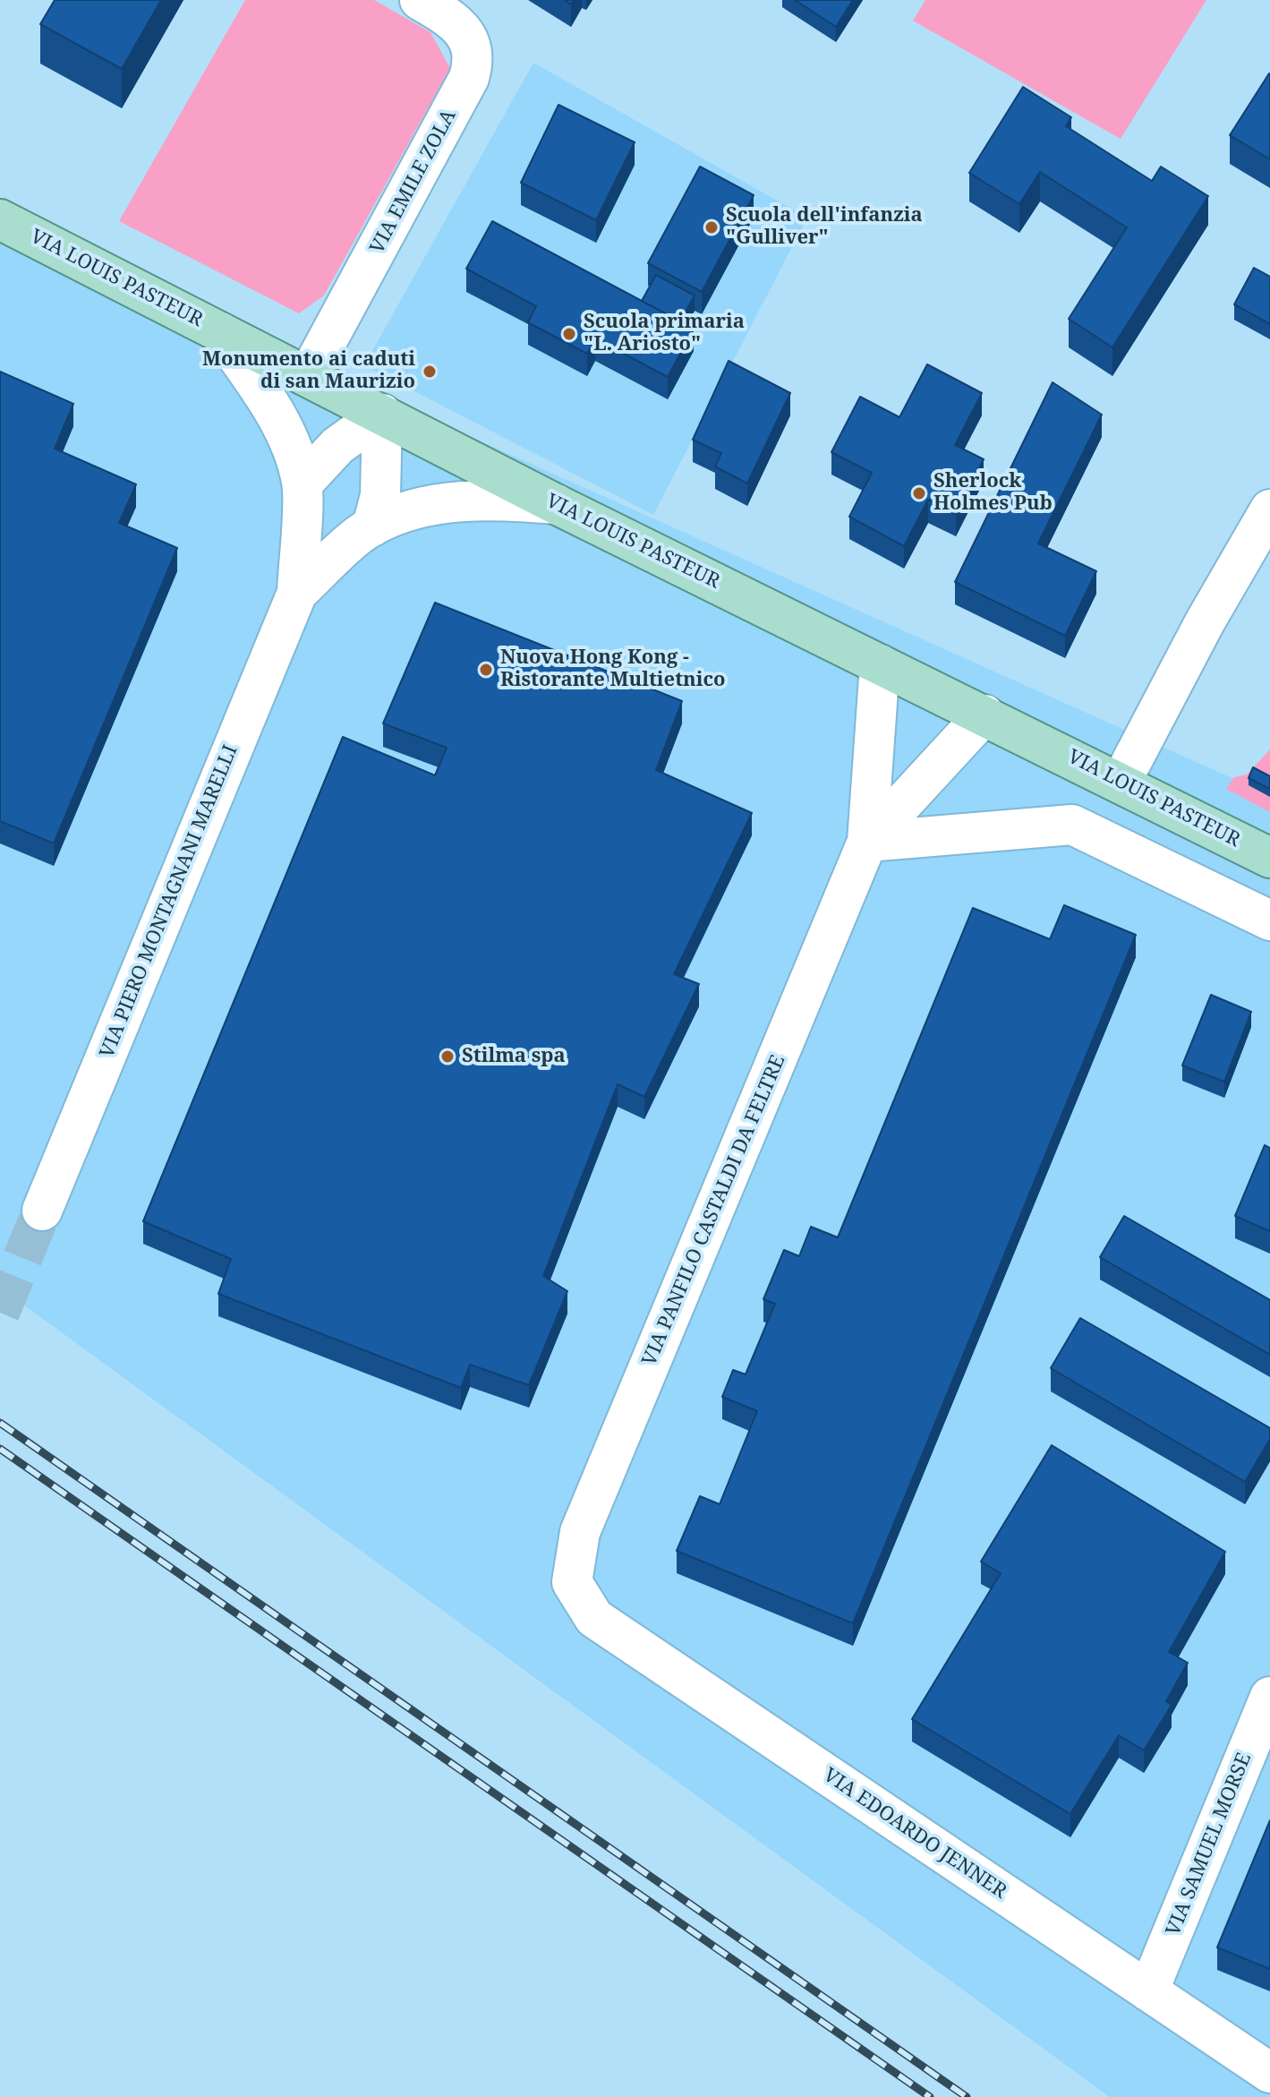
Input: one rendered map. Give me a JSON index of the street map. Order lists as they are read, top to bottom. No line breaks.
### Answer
{"streets":{"main road":["VIA LOUIS PASTEUR"],"street":["VIA EMILE ZOLA","VIA PIERO MONTAGNANI MARELLI","VIA PANFILO CASTALDI DA FELTRE","VIA EDOARDO JENNER","VIA SAMUEL MORSE"]},"crossings":[["VIA EMILE ZOLA","VIA LOUIS PASTEUR"],["VIA LOUIS PASTEUR","VIA PIERO MONTAGNANI MARELLI"],["VIA LOUIS PASTEUR","VIA PANFILO CASTALDI DA FELTRE"],["VIA PANFILO CASTALDI DA FELTRE","VIA EDOARDO JENNER"],["VIA EDOARDO JENNER","VIA SAMUEL MORSE"]],"places":["Scuola dell'infanzia \"Gulliver\"","Scuola primaria \"L. Ariosto\"","Monumento ai caduti di san Maurizio","Sherlock Holmes Pub","Nuova Hong Kong - Ristorante Multietnico","Stilma spa"]}
